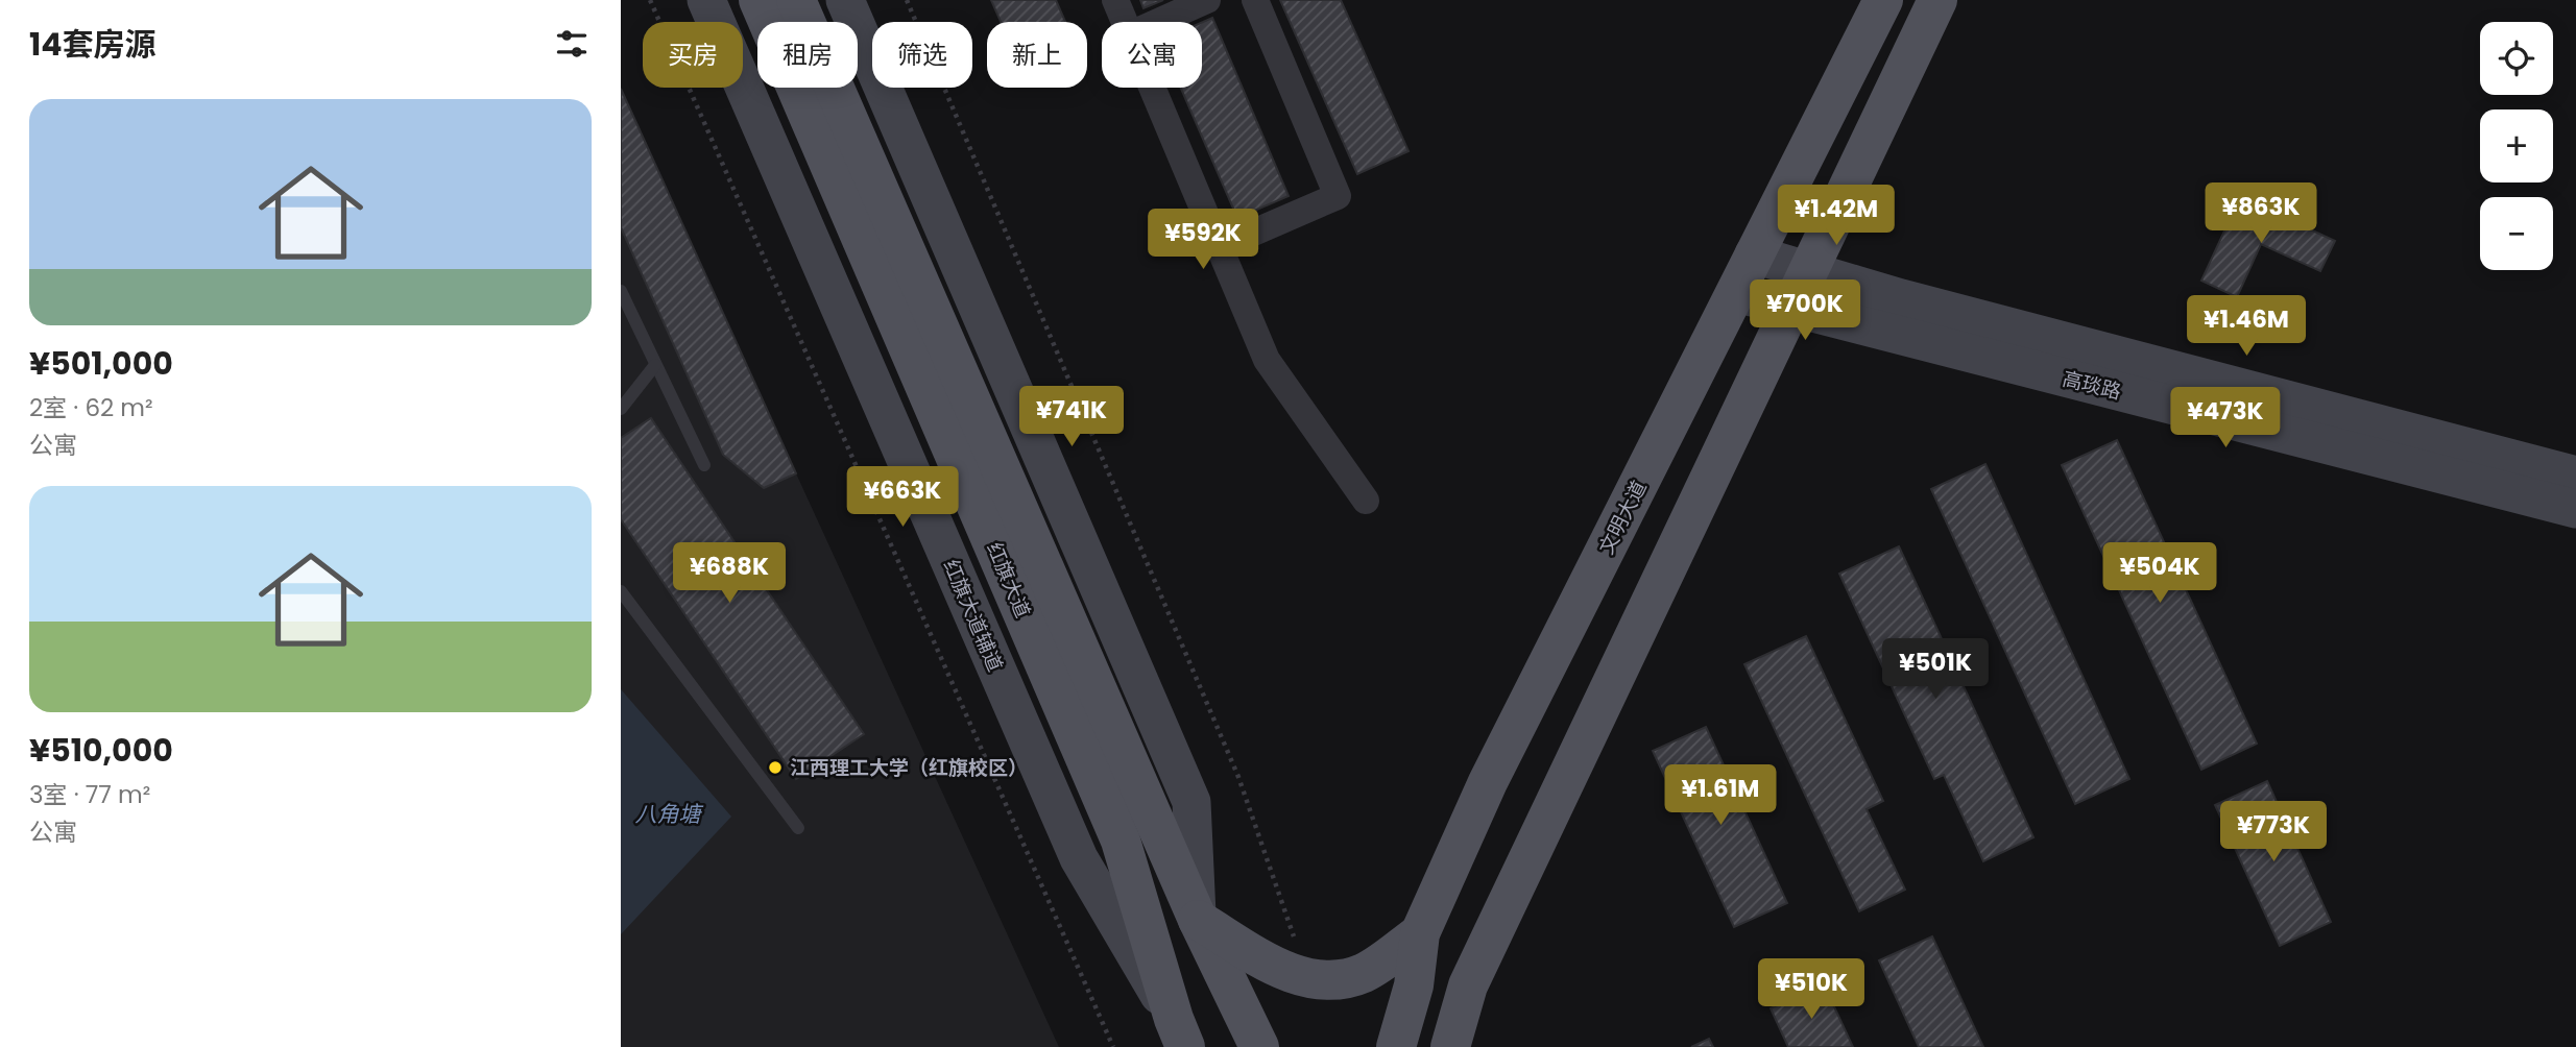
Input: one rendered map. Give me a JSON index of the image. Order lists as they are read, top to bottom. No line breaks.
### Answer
{"streets":{"main road":["高琰路","文明大道","红旗大道","红旗大道辅道"]},"crossings":[["高琰路","文明大道"],["红旗大道","红旗大道辅道"]],"water":["八角塘"],"places":["江西理工大学（红旗校区）"],"page":{"heading":"14套房源","map_buttons":["+","−"],"chip":["买房","租房","筛选","新上","公寓"],"list":[{"name":"¥501,000","note":"2室 · 62 m² · 公寓"},{"name":"¥510,000","note":"3室 · 77 m² · 公寓"}],"price":["¥863K","¥1.42M","¥592K","¥700K","¥1.46M","¥741K","¥473K","¥663K","¥688K","¥504K","¥501K","¥1.61M","¥773K","¥510K"]}}
